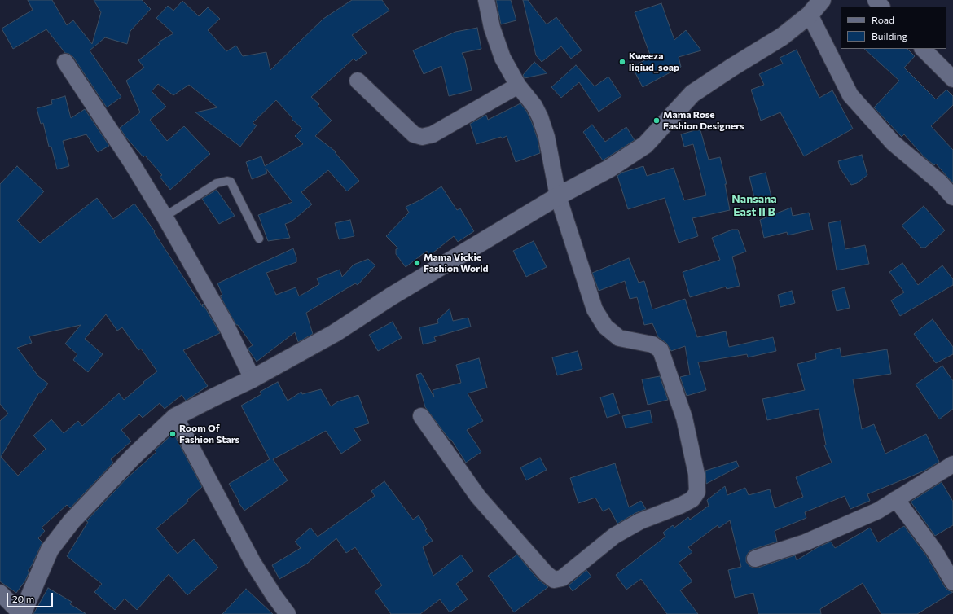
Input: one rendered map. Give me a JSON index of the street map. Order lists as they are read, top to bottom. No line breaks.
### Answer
{"districts":["Nansana East II B"],"places":["Kweeza liqiud_soap","Mama Rose Fashion Designers","Mama Vickie Fashion World","Room Of Fashion Stars"],"legend":["Road","Building"],"scale_bar":"20 m"}
